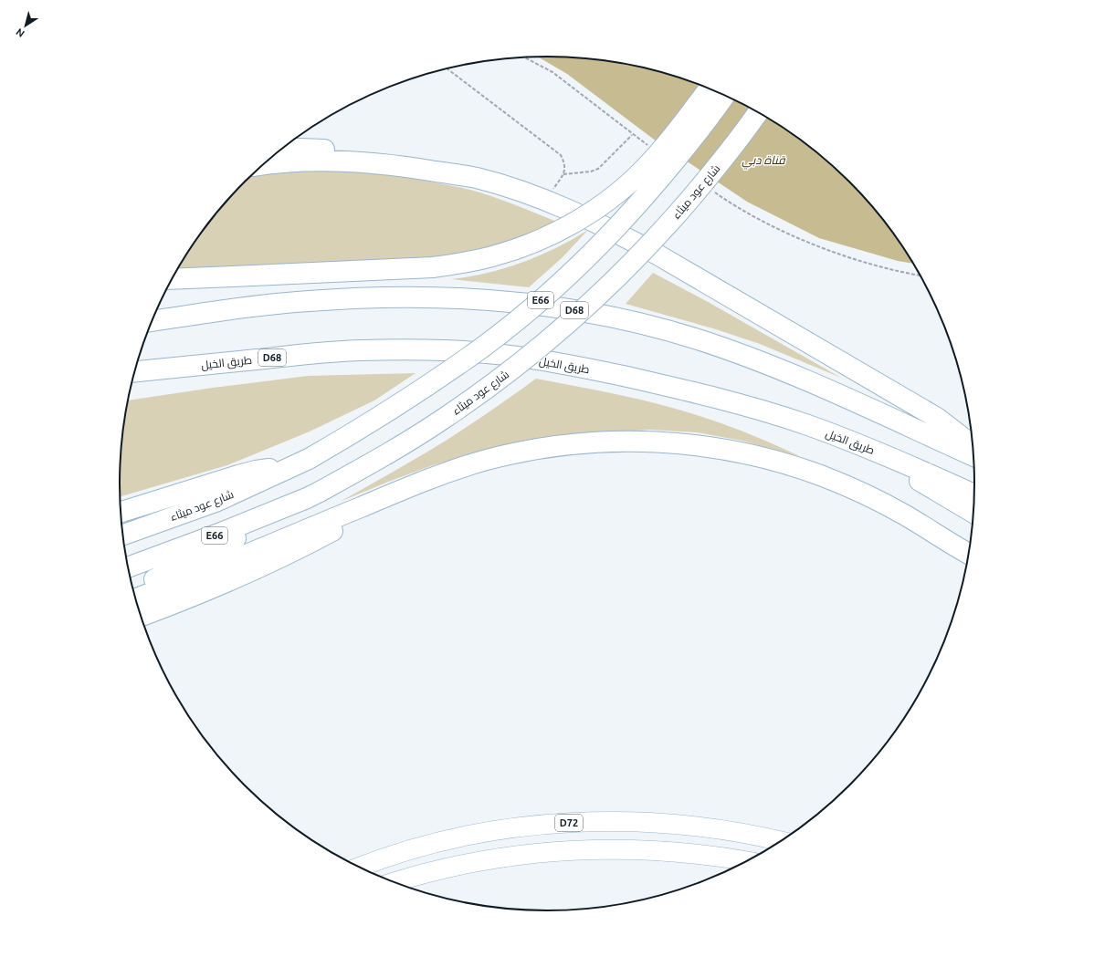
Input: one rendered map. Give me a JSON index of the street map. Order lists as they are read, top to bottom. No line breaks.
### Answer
{"streets":{"highway":["شارع عود ميثاء","E66","D68","طريق الخيل"],"main road":["D72"]},"water":["قناة دبي"],"north":"bottom left"}
